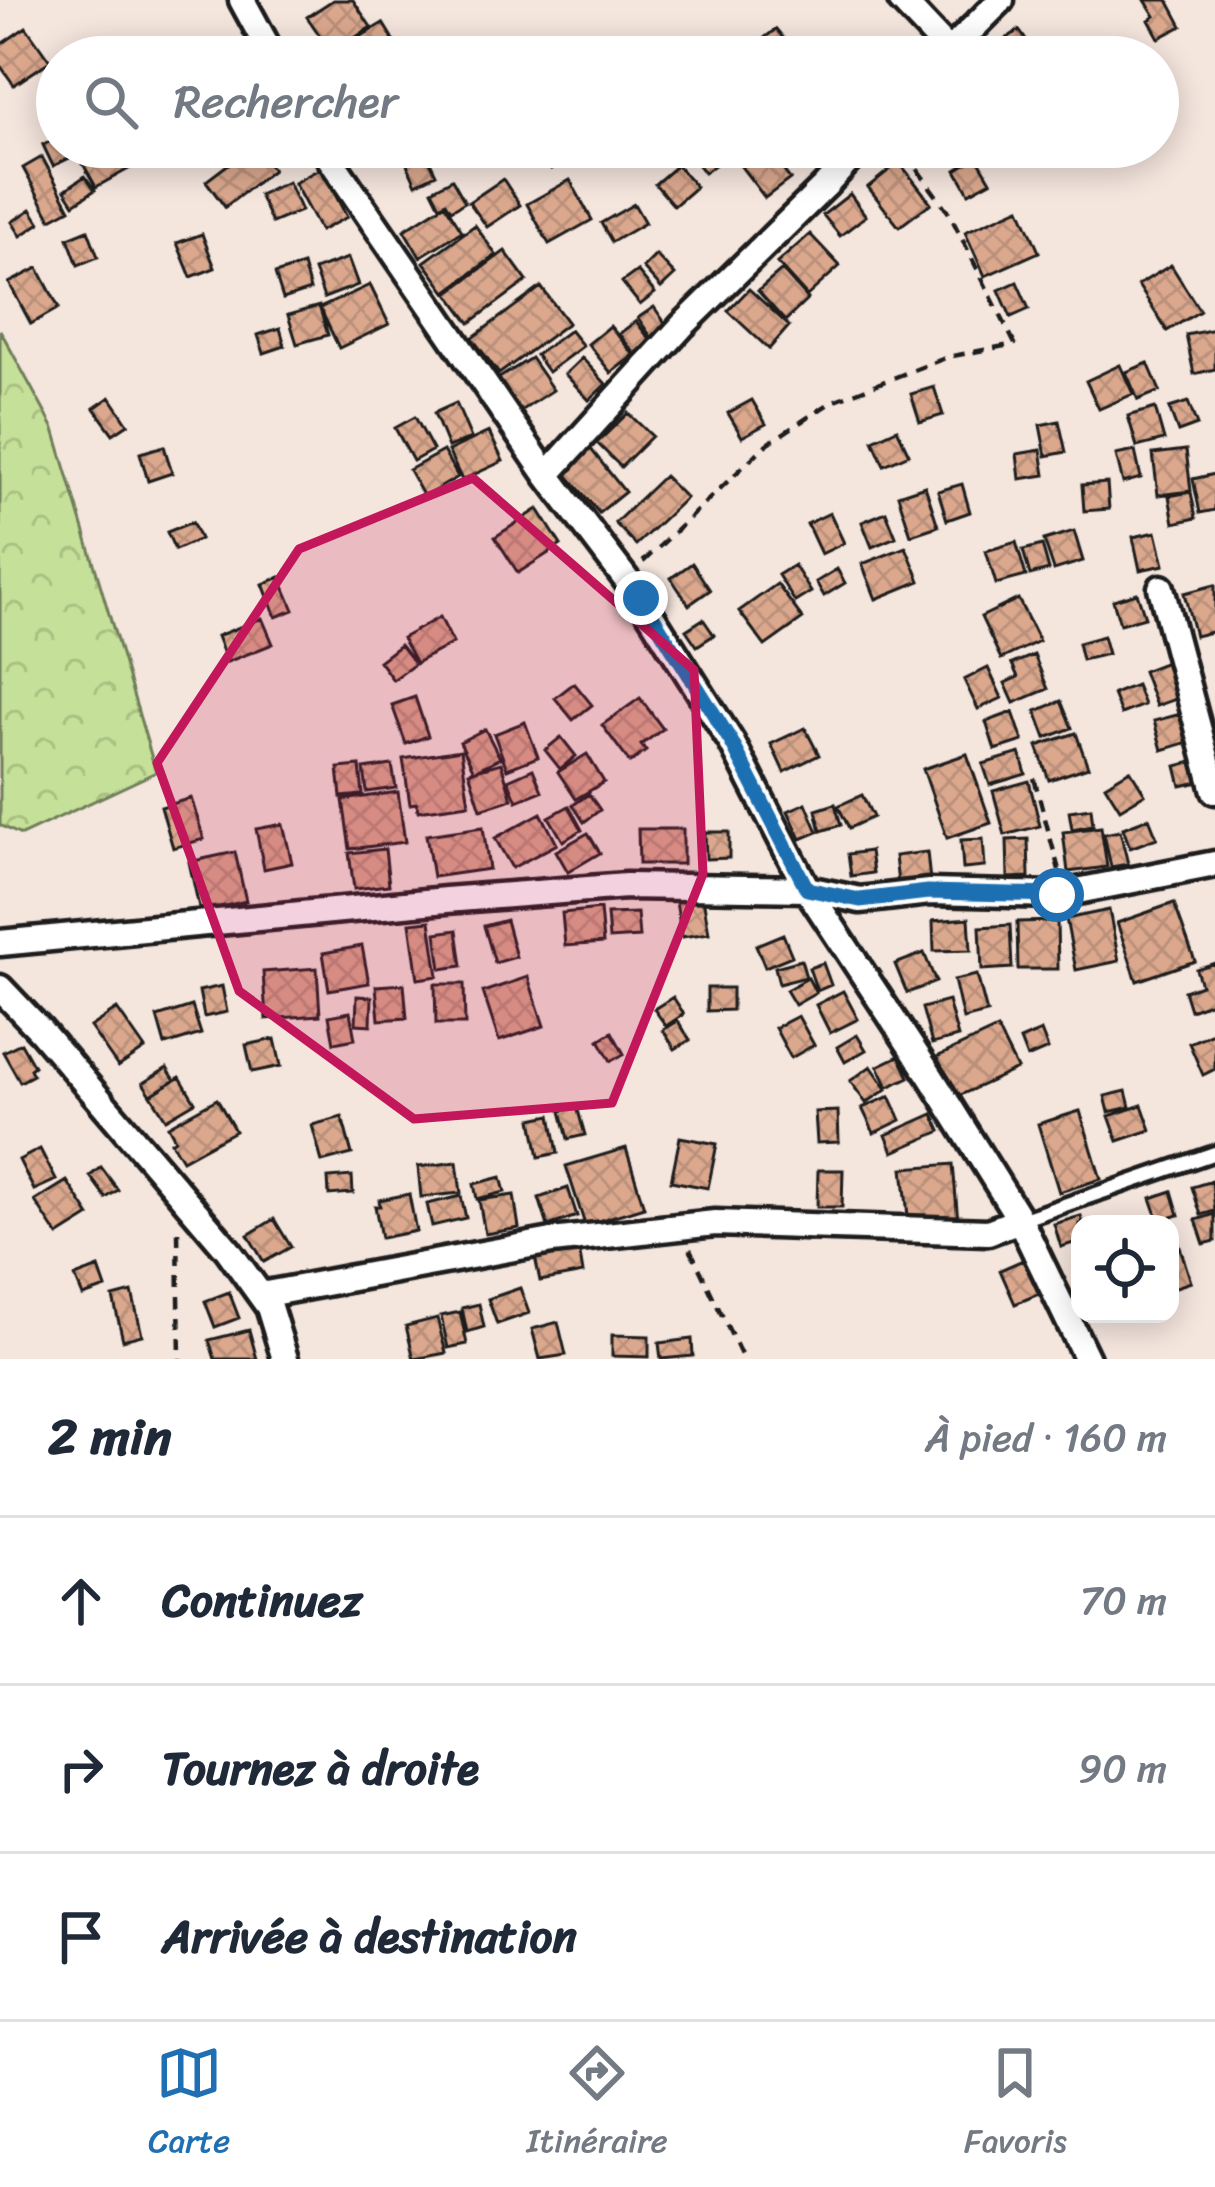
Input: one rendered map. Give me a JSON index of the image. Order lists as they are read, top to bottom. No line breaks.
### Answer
{"page":{"search":"Rechercher","heading":["2 min","À pied · 160 m"],"list":[["Continuez","70 m"],["Tournez à droite","90 m"],"Arrivée à destination"],"nav":["Carte","Itinéraire","Favoris"]}}
